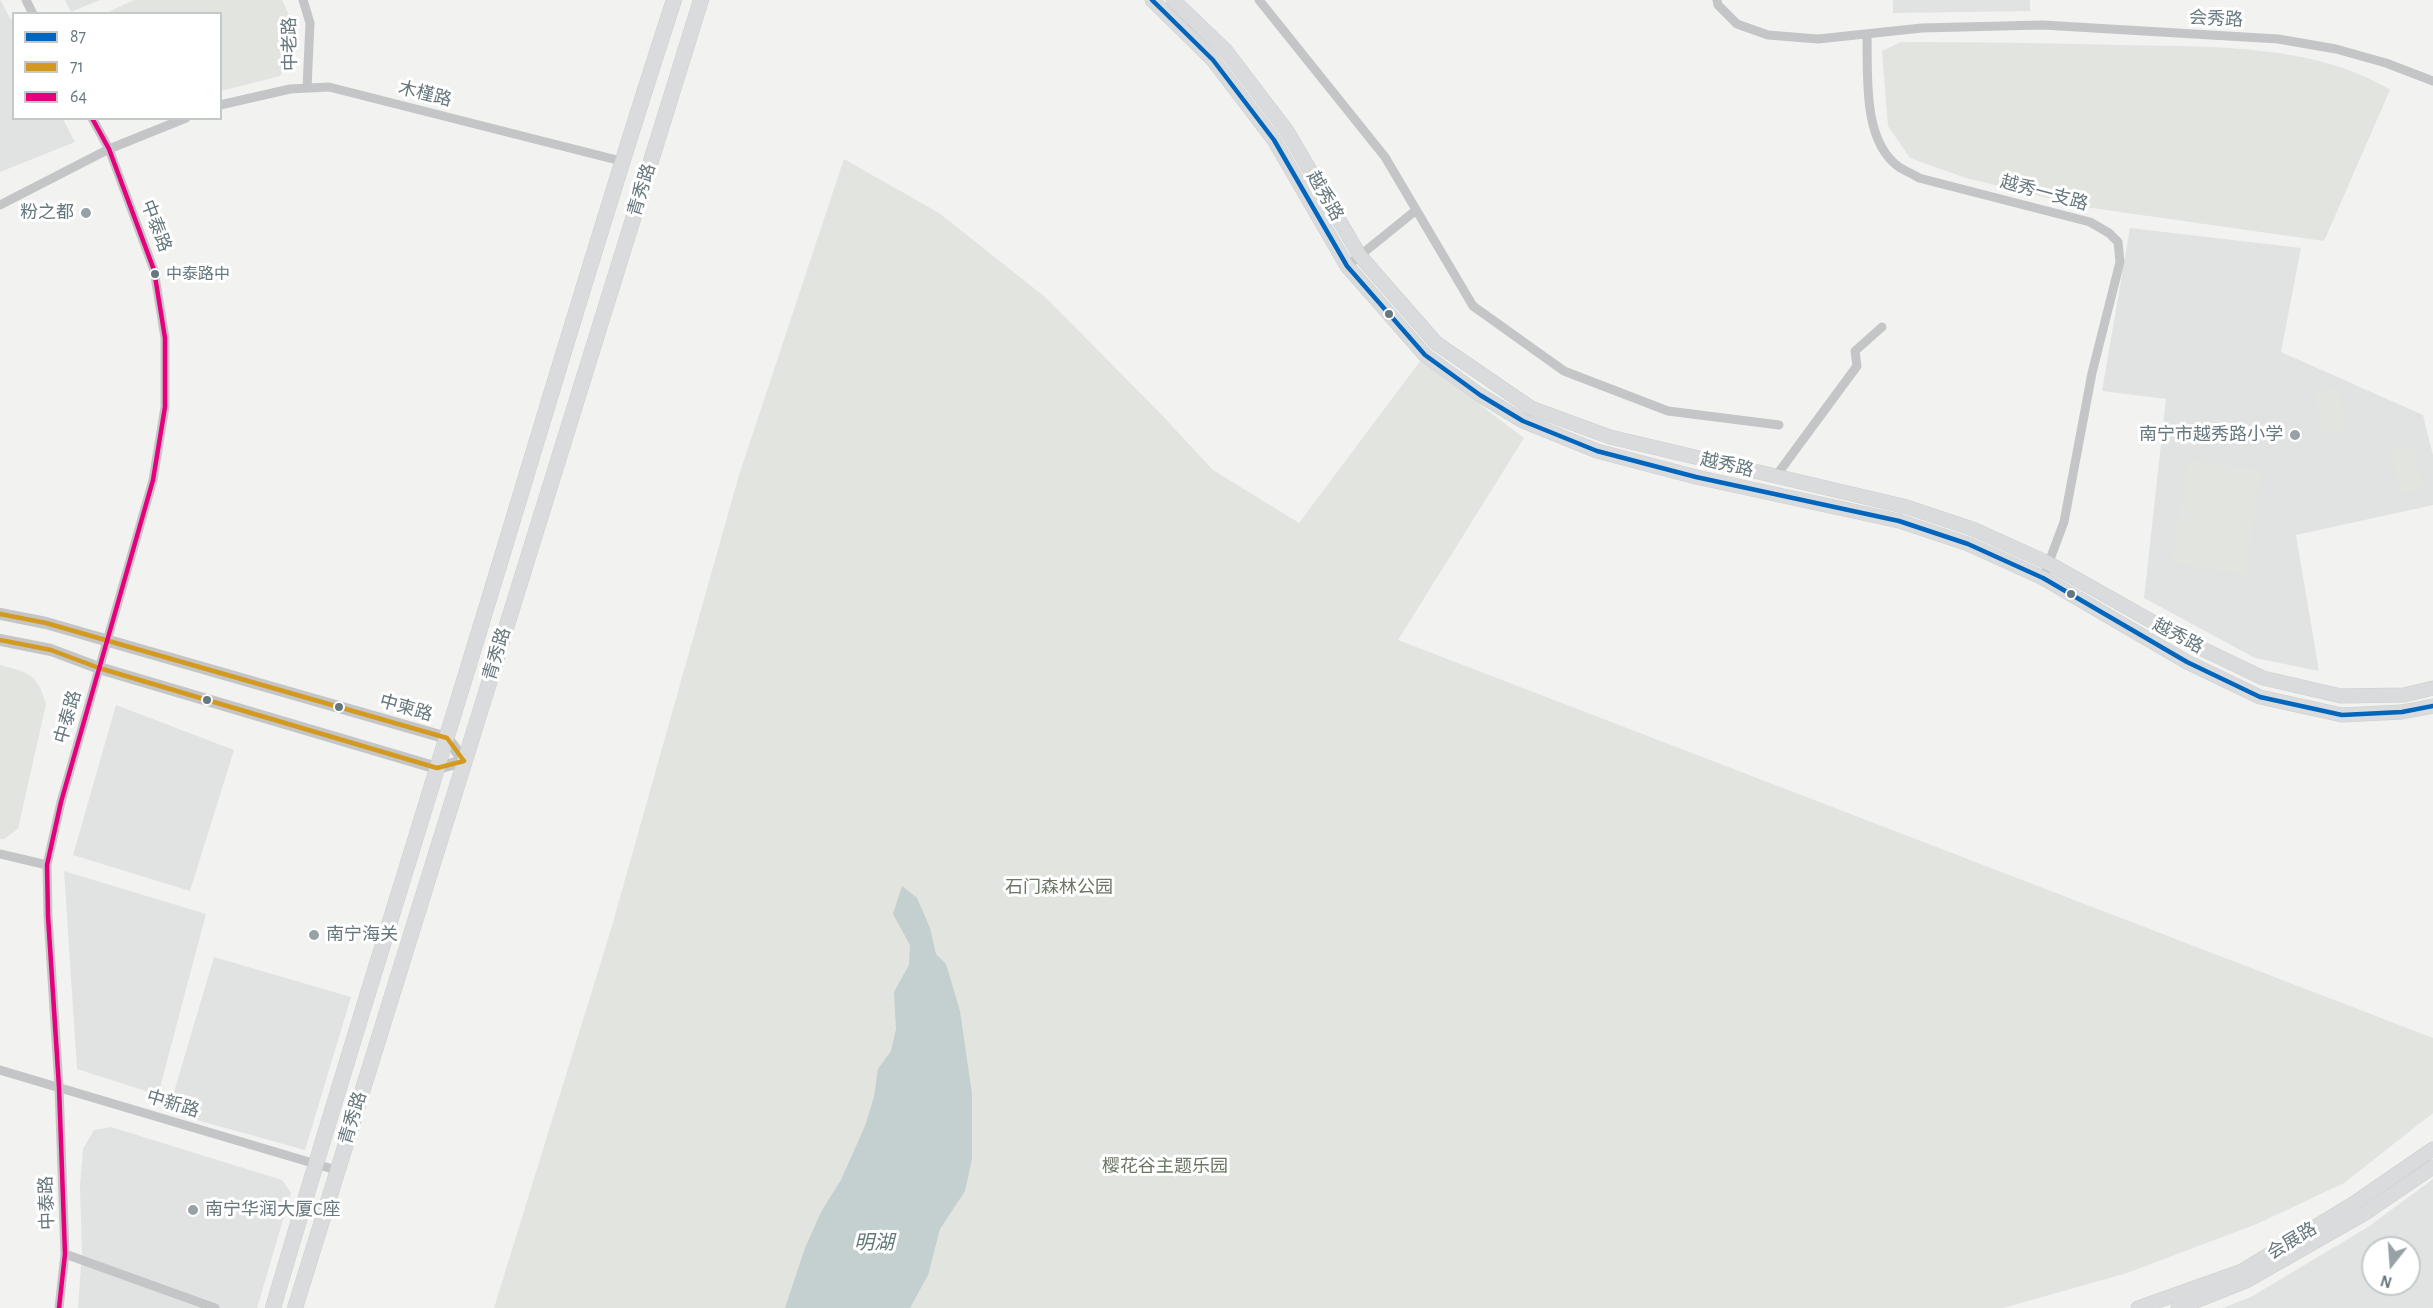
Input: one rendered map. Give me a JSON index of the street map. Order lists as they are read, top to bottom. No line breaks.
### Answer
{"streets":{"main road":["青秀路","越秀路","会展路"],"street":["会秀路","中老路","木槿路","越秀一支路","中泰路","中柬路","中新路"]},"crossings":[["会秀路","越秀一支路"],["中老路","木槿路"],["木槿路","青秀路"],["青秀路","中柬路"],["青秀路","中新路"],["越秀一支路","越秀路"],["中泰路","中柬路"],["中泰路","中新路"]],"water":["明湖"],"parks":["石门森林公园","樱花谷主题乐园"],"places":["粉之都","中泰路中","南宁市越秀路小学","南宁海关","南宁华润大厦C座"],"lines":["transit line 87","transit line 64","transit line 71"],"legend":["87","71","64"],"north":"bottom"}
